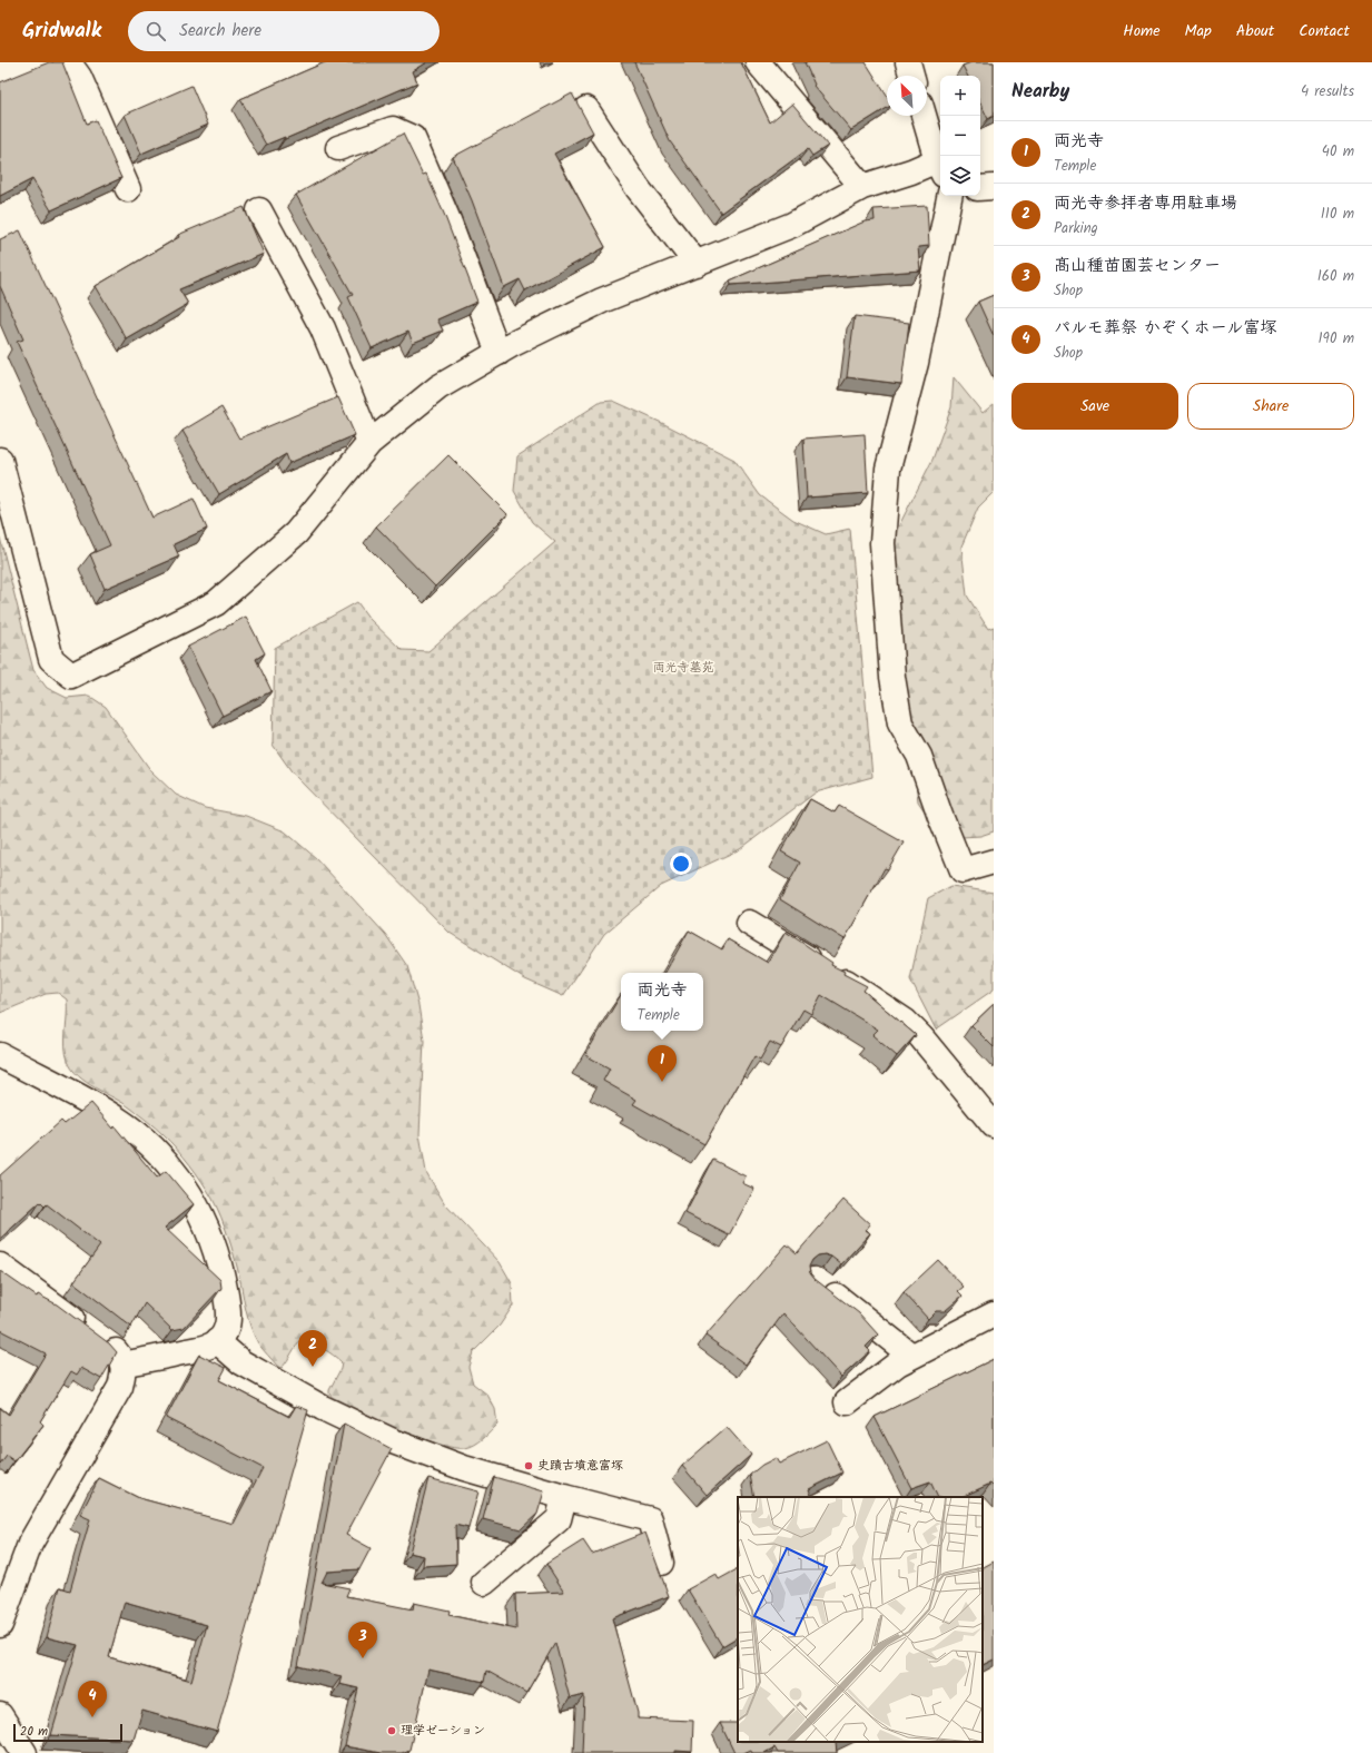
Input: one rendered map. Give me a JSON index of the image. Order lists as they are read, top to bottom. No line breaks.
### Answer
{"parks":["両光寺墓苑"],"places":["史蹟古墳意富塚","理学ゼーション"],"scale_bar":"20 m","north":"top left","page":{"header":"Gridwalk","search":"Search here","nav":["Home","Map","About","Contact"],"heading":["Nearby","4 results"],"map_buttons":["+","−"],"list":[{"mark":"1","name":"両光寺","note":"Temple","value":"40 m"},{"mark":"2","name":"両光寺参拝者専用駐車場","note":"Parking","value":"110 m"},{"mark":"3","name":"髙山種苗園芸センター","note":"Shop","value":"160 m"},{"mark":"4","name":"パルモ葬祭 かぞくホール富塚","note":"Shop","value":"190 m"}],"buttons":["Save","Share"],"popup":["両光寺","Temple"],"pins":["1","2","3","4"],"scale":"20 m"}}
